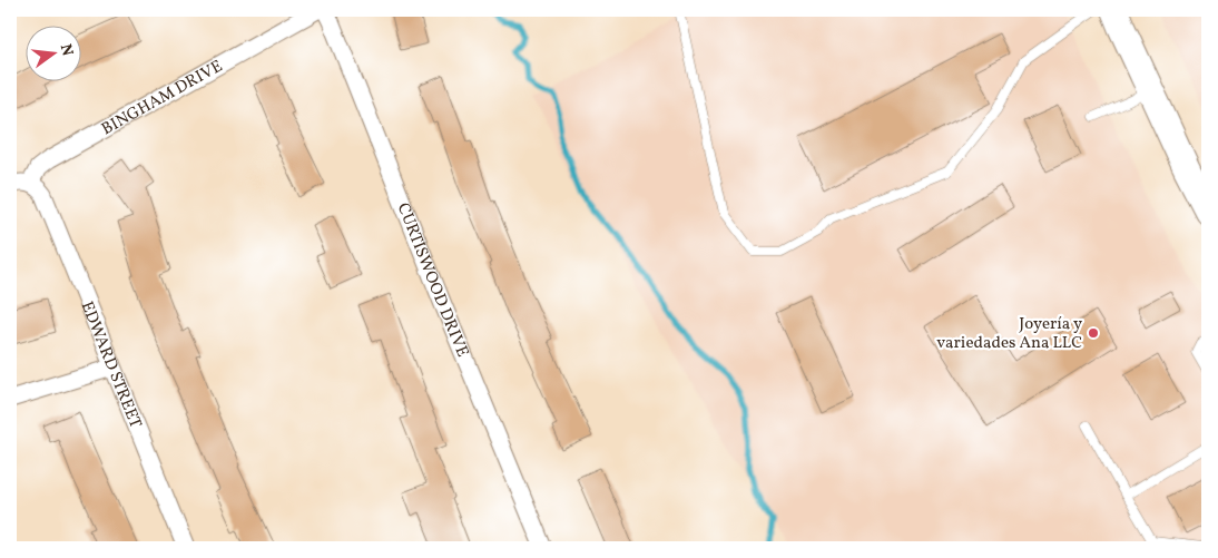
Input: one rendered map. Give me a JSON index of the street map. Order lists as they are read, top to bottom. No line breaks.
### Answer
{"streets":{"street":["BINGHAM DRIVE","CURTISWOOD DRIVE","EDWARD STREET"]},"crossings":[["BINGHAM DRIVE","EDWARD STREET"]],"places":["Joyería y variedades Ana LLC"],"north":"right"}
